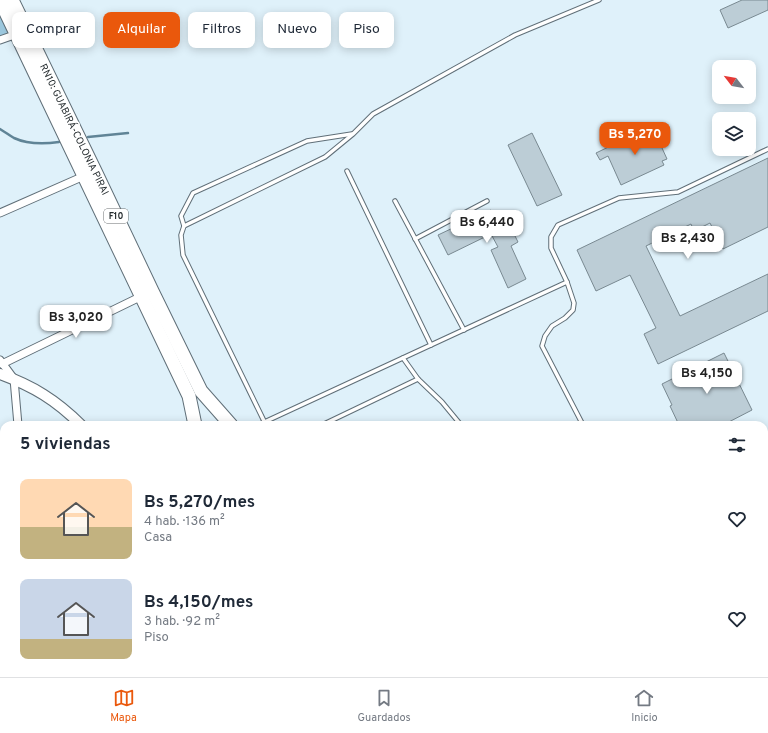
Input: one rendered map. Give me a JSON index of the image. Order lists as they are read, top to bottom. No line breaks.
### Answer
{"streets":{"highway":["RN10: GUABIRÁ-COLONIA PIRAI","F10"]},"north":"top left","page":{"chip":["Comprar","Alquilar","Filtros","Nuevo","Piso"],"price":["Bs 5,270","Bs 6,440","Bs 2,430","Bs 3,020","Bs 4,150"],"heading":"5 viviendas","list":[{"name":"Bs 5,270/mes","note":"4 hab. · 136 m² · Casa"},{"name":"Bs 4,150/mes","note":"3 hab. · 92 m² · Piso"}],"tabs":["Mapa","Guardados","Inicio"]}}
